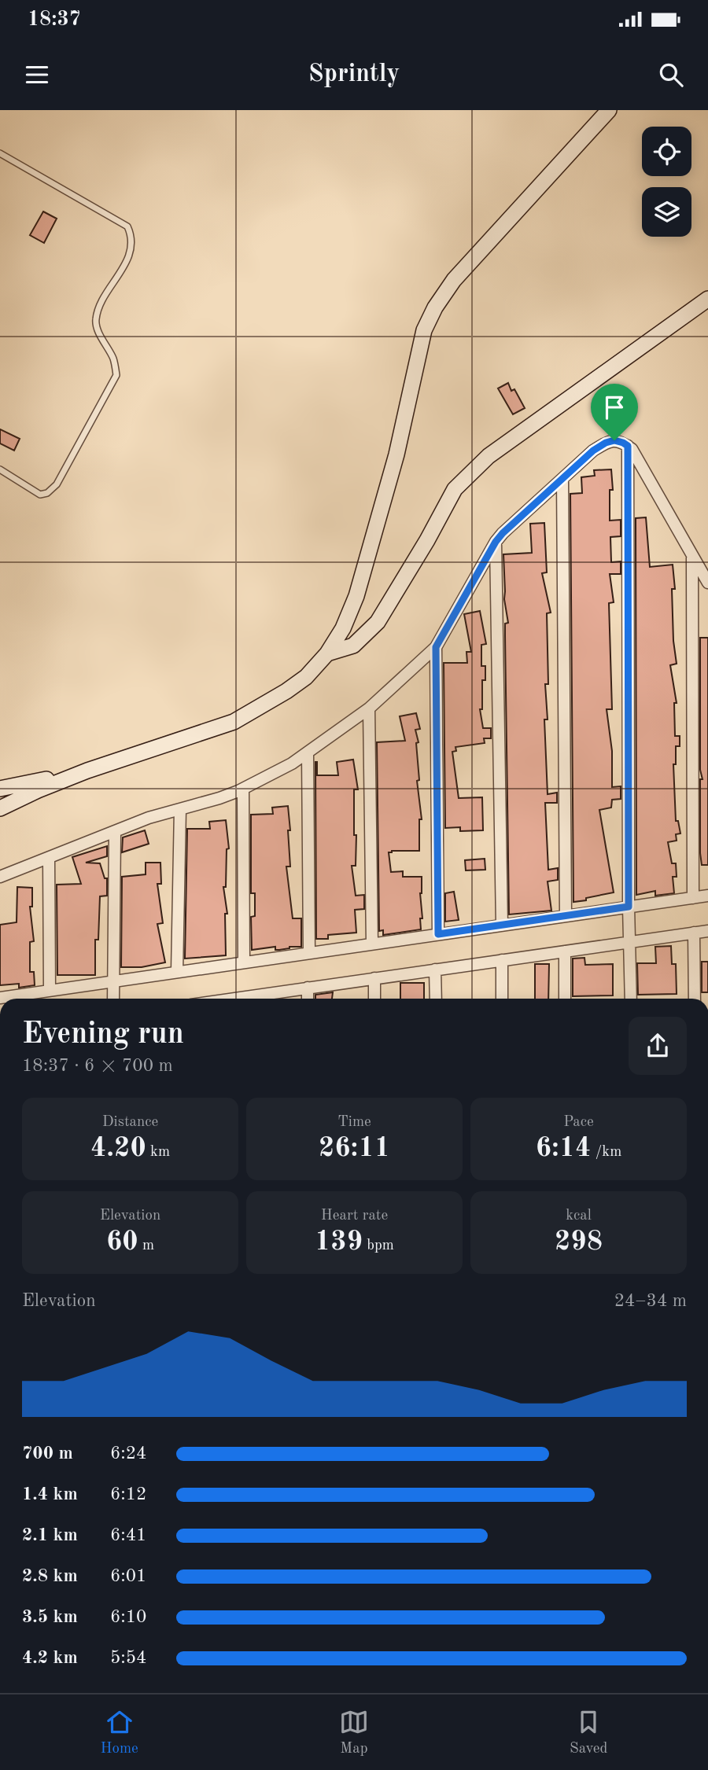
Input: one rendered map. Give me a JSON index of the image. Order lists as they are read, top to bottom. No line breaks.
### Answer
{"page":{"status":"18:37","header":"Sprintly","heading":["Evening run","18:37 · 6 × 700 m"],"stats":[["Distance","4.20 km"],["Time","26:11"],["Pace","6:14 /km"],["Elevation","60 m"],["Heart rate","139 bpm"],["kcal","298"]],"chart":["Elevation","24–34 m"],"list":[{"name":"700 m","note":"6:24"},{"name":"1.4 km","note":"6:12"},{"name":"2.1 km","note":"6:41"},{"name":"2.8 km","note":"6:01"},{"name":"3.5 km","note":"6:10"},{"name":"4.2 km","note":"5:54"}],"tabs":["Home","Map","Saved"]}}
